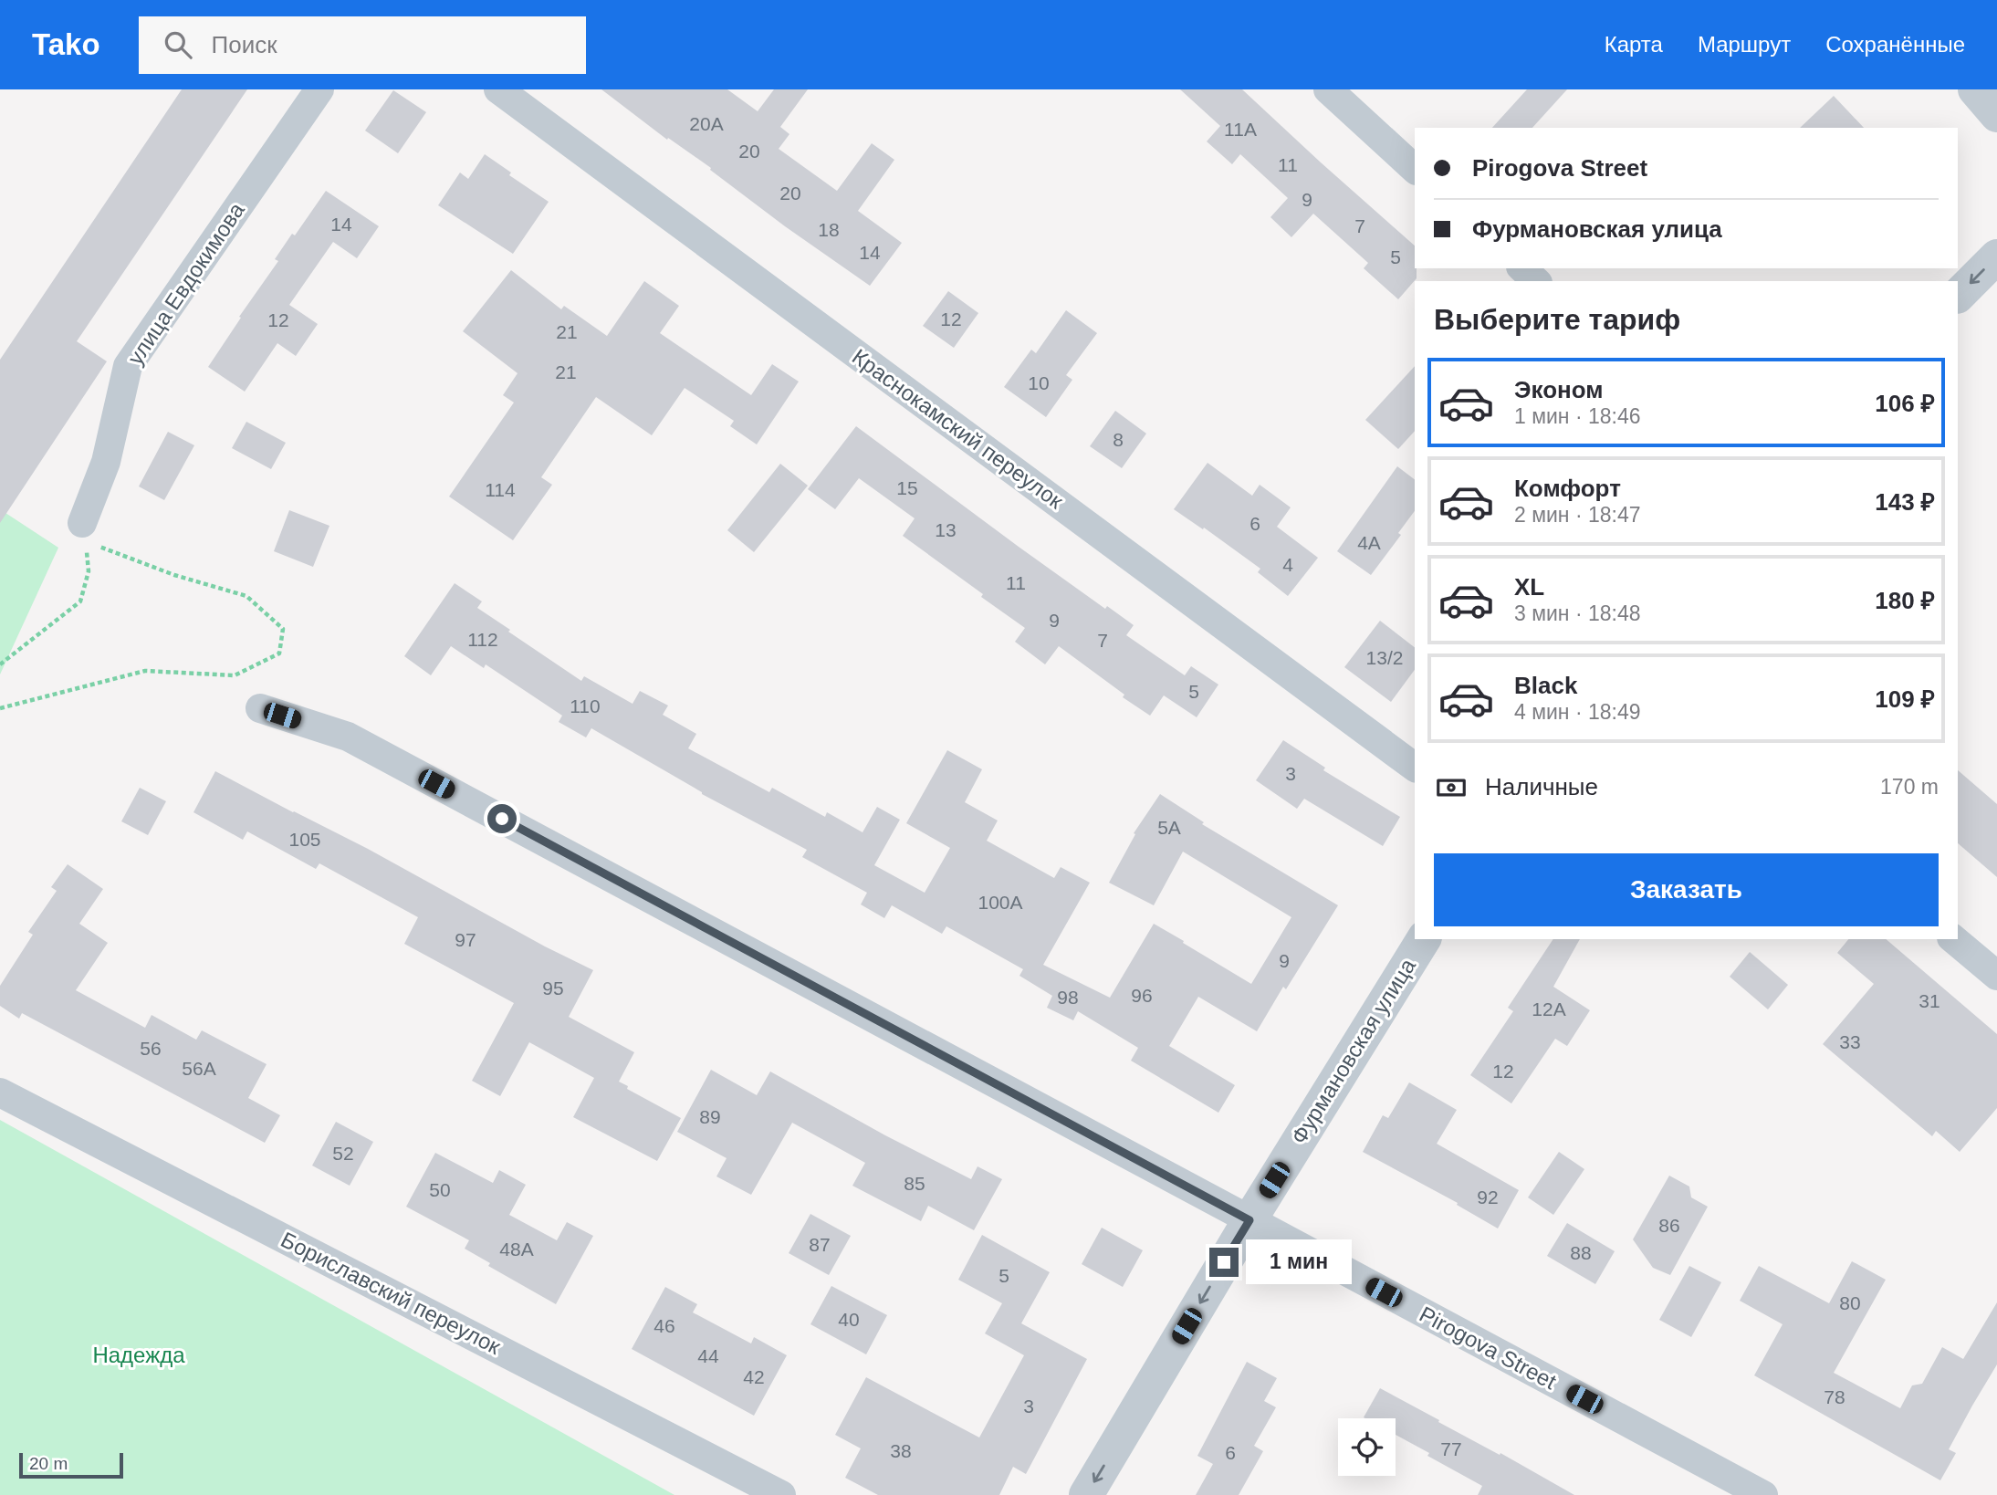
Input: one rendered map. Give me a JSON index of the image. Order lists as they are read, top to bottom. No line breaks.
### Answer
{"streets":{"street":["улица Евдокимова","Краснокамский переулок","Фурмановская улица","Бориславский переулок","Pirogova Street"]},"crossings":[["Фурмановская улица","Pirogova Street"]],"one_way":["Фурмановская улица"],"parks":["Надежда"],"house_numbers":["20А","11А","20","11","20","9","14","7","18","14","5","12","12","21","21","10","8","15","114","6","13","4А","4","11","9","112","7","13/2","5","110","3","5А","105","100А","97","9","95","96","98","31","12А","33","56","56А","12","89","52","85","50","92","86","87","48А","88","5","80","40","46","44","42","78","3","77","38","6"],"scale_bar":"20 m","page":{"header":"Tako","search":"Поиск","nav":["Карта","Маршрут","Сохранённые"],"banner":["Pirogova Street","Фурмановская улица"],"heading":"Выберите тариф","list":[{"name":"Эконом","note":"1 мин · 18:46","value":"106 ₽"},{"name":"Комфорт","note":"2 мин · 18:47","value":"143 ₽"},{"name":"XL","note":"3 мин · 18:48","value":"180 ₽"},{"name":"Black","note":"4 мин · 18:49","value":"109 ₽"}],"pay":["Наличные","170 m"],"buttons":"Заказать","bubble":"1 мин","scale":"20 m"}}
